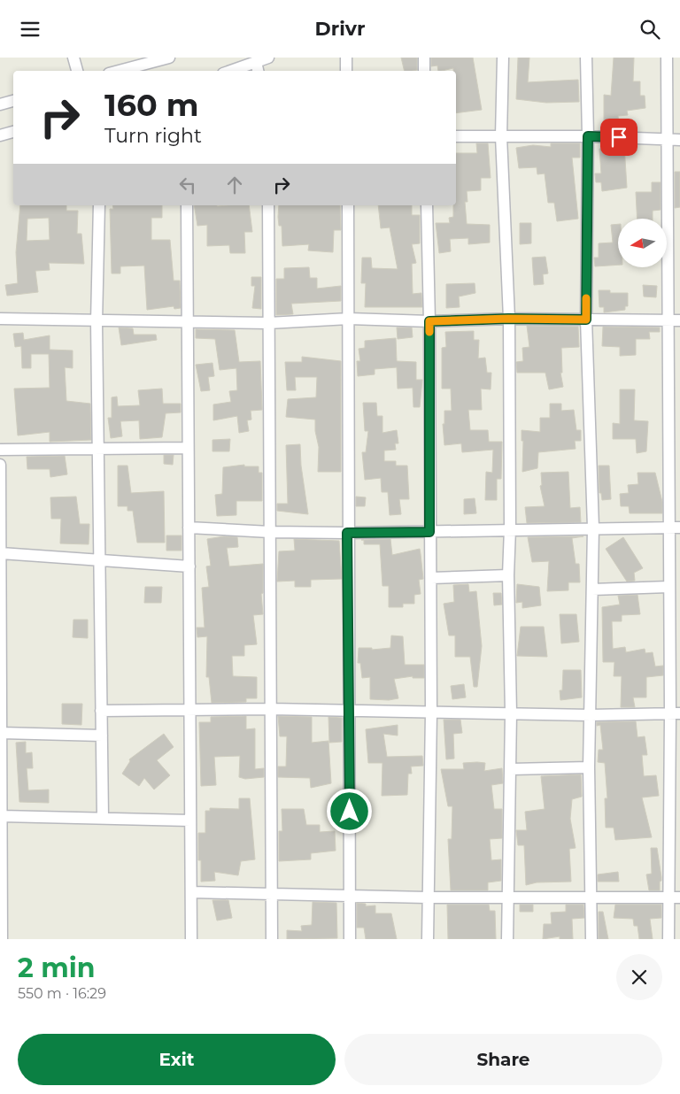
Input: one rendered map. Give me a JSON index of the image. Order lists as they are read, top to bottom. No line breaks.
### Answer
{"north":"left","page":{"header":"Drivr","turn":["160 m","Turn right"],"heading":["2 min","550 m · 16:29"],"buttons":["Exit","Share"]}}
